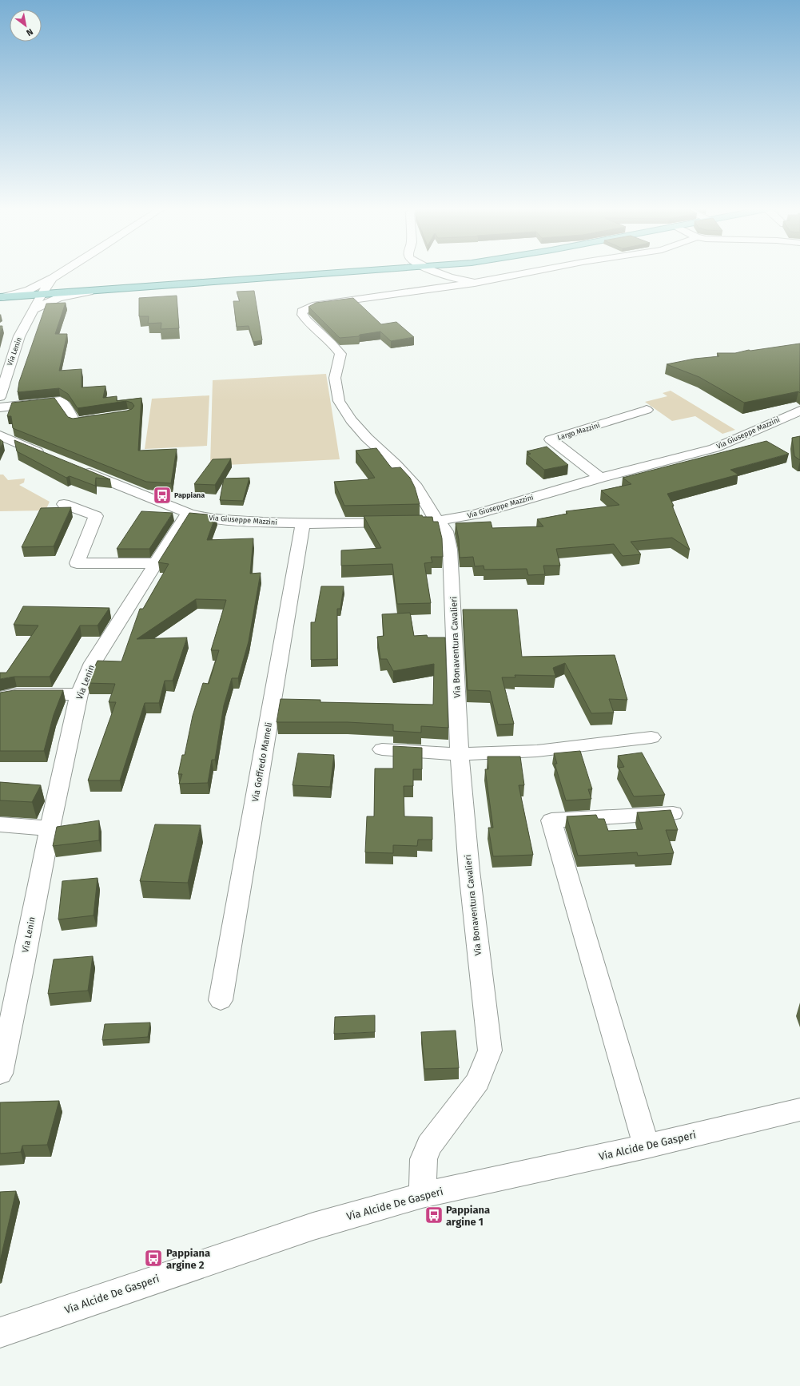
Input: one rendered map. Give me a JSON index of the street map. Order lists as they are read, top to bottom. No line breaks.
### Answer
{"streets":{"street":["Via Lenin","Largo Mazzini","Via Giuseppe Mazzini","Via Bonaventura Cavalieri","Via Goffredo Mameli","Via Alcide De Gasperi"]},"crossings":[["Via Lenin","Via Giuseppe Mazzini"],["Largo Mazzini","Via Giuseppe Mazzini"],["Via Giuseppe Mazzini","Via Bonaventura Cavalieri"],["Via Giuseppe Mazzini","Via Goffredo Mameli"],["Via Bonaventura Cavalieri","Via Alcide De Gasperi"]],"places":{"bus stop":["Pappiana","Pappiana argine 1","Pappiana argine 2"]},"north":"bottom right"}
